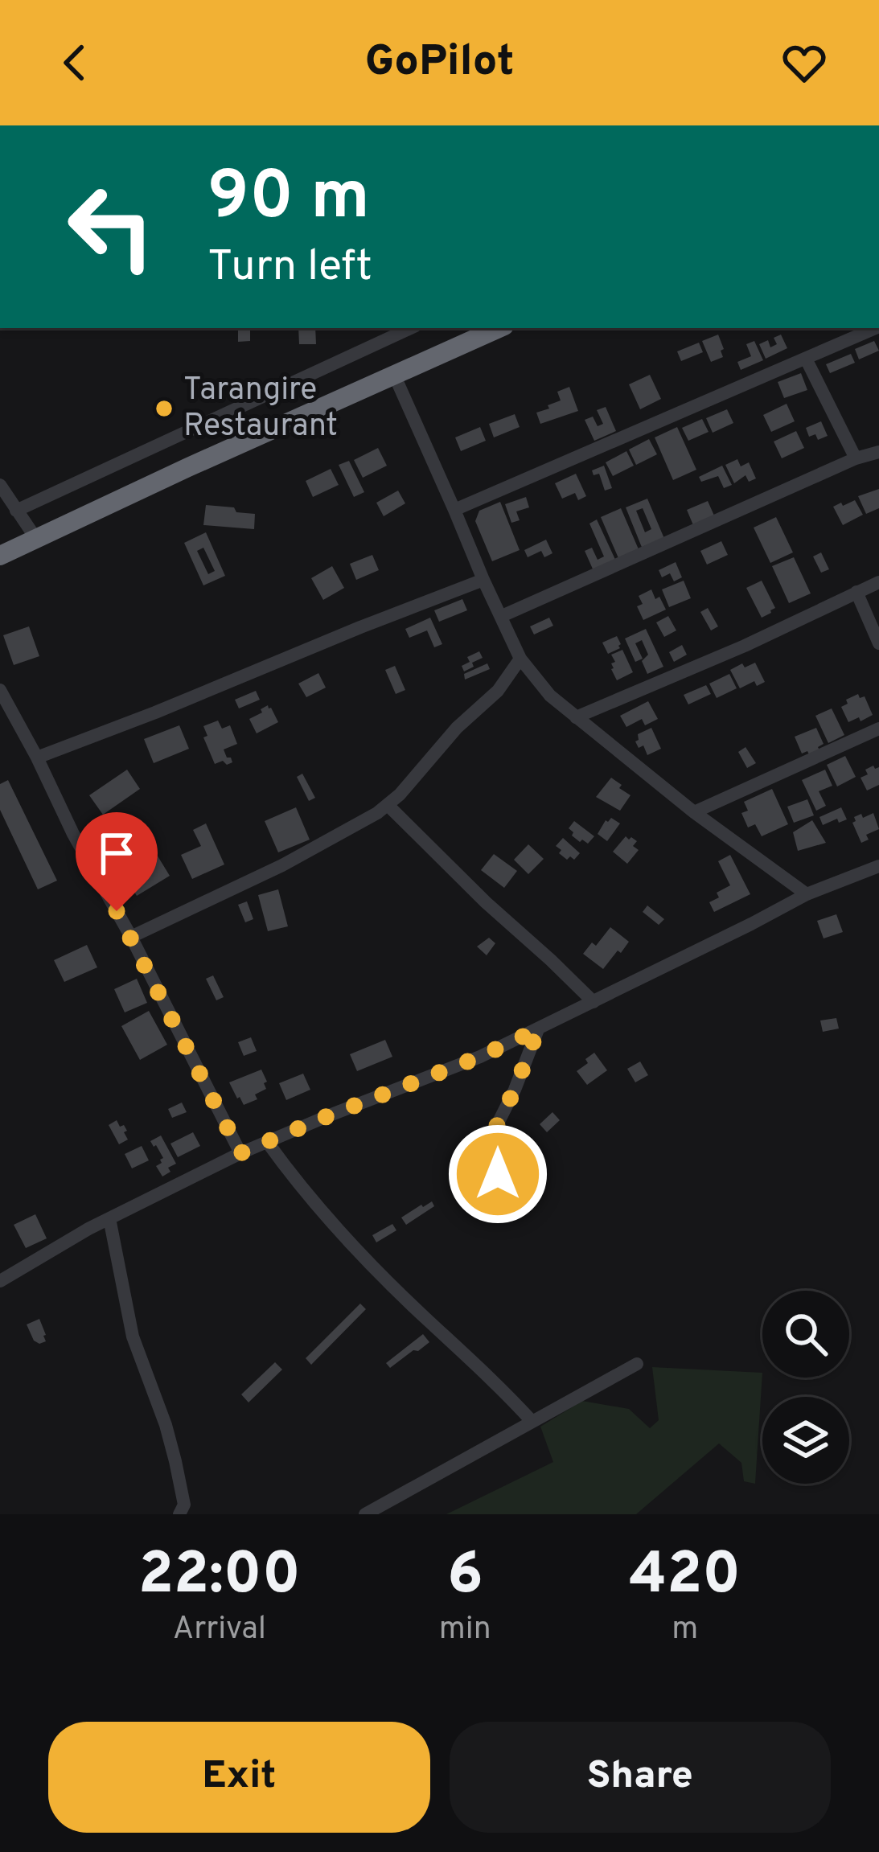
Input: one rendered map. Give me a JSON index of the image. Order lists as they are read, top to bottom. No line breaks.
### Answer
{"places":["Tarangire Restaurant"],"page":{"header":"GoPilot","turn":["90 m","Turn left"],"eta":["22:00","Arrival","6","min","420","m"],"buttons":["Exit","Share"]}}
